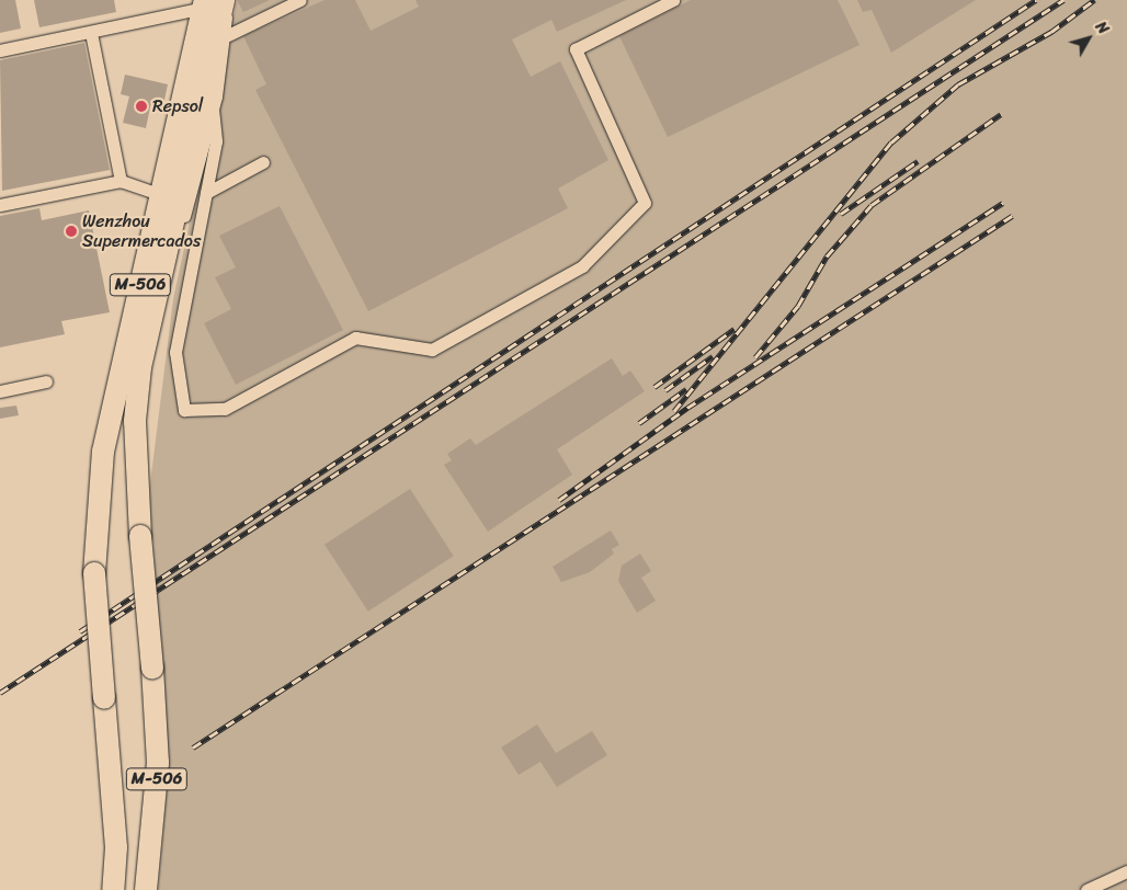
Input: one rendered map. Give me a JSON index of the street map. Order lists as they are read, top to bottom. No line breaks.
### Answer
{"streets":{"highway":["M-506"]},"places":["Repsol","Wenzhou Supermercados"],"north":"top right"}
